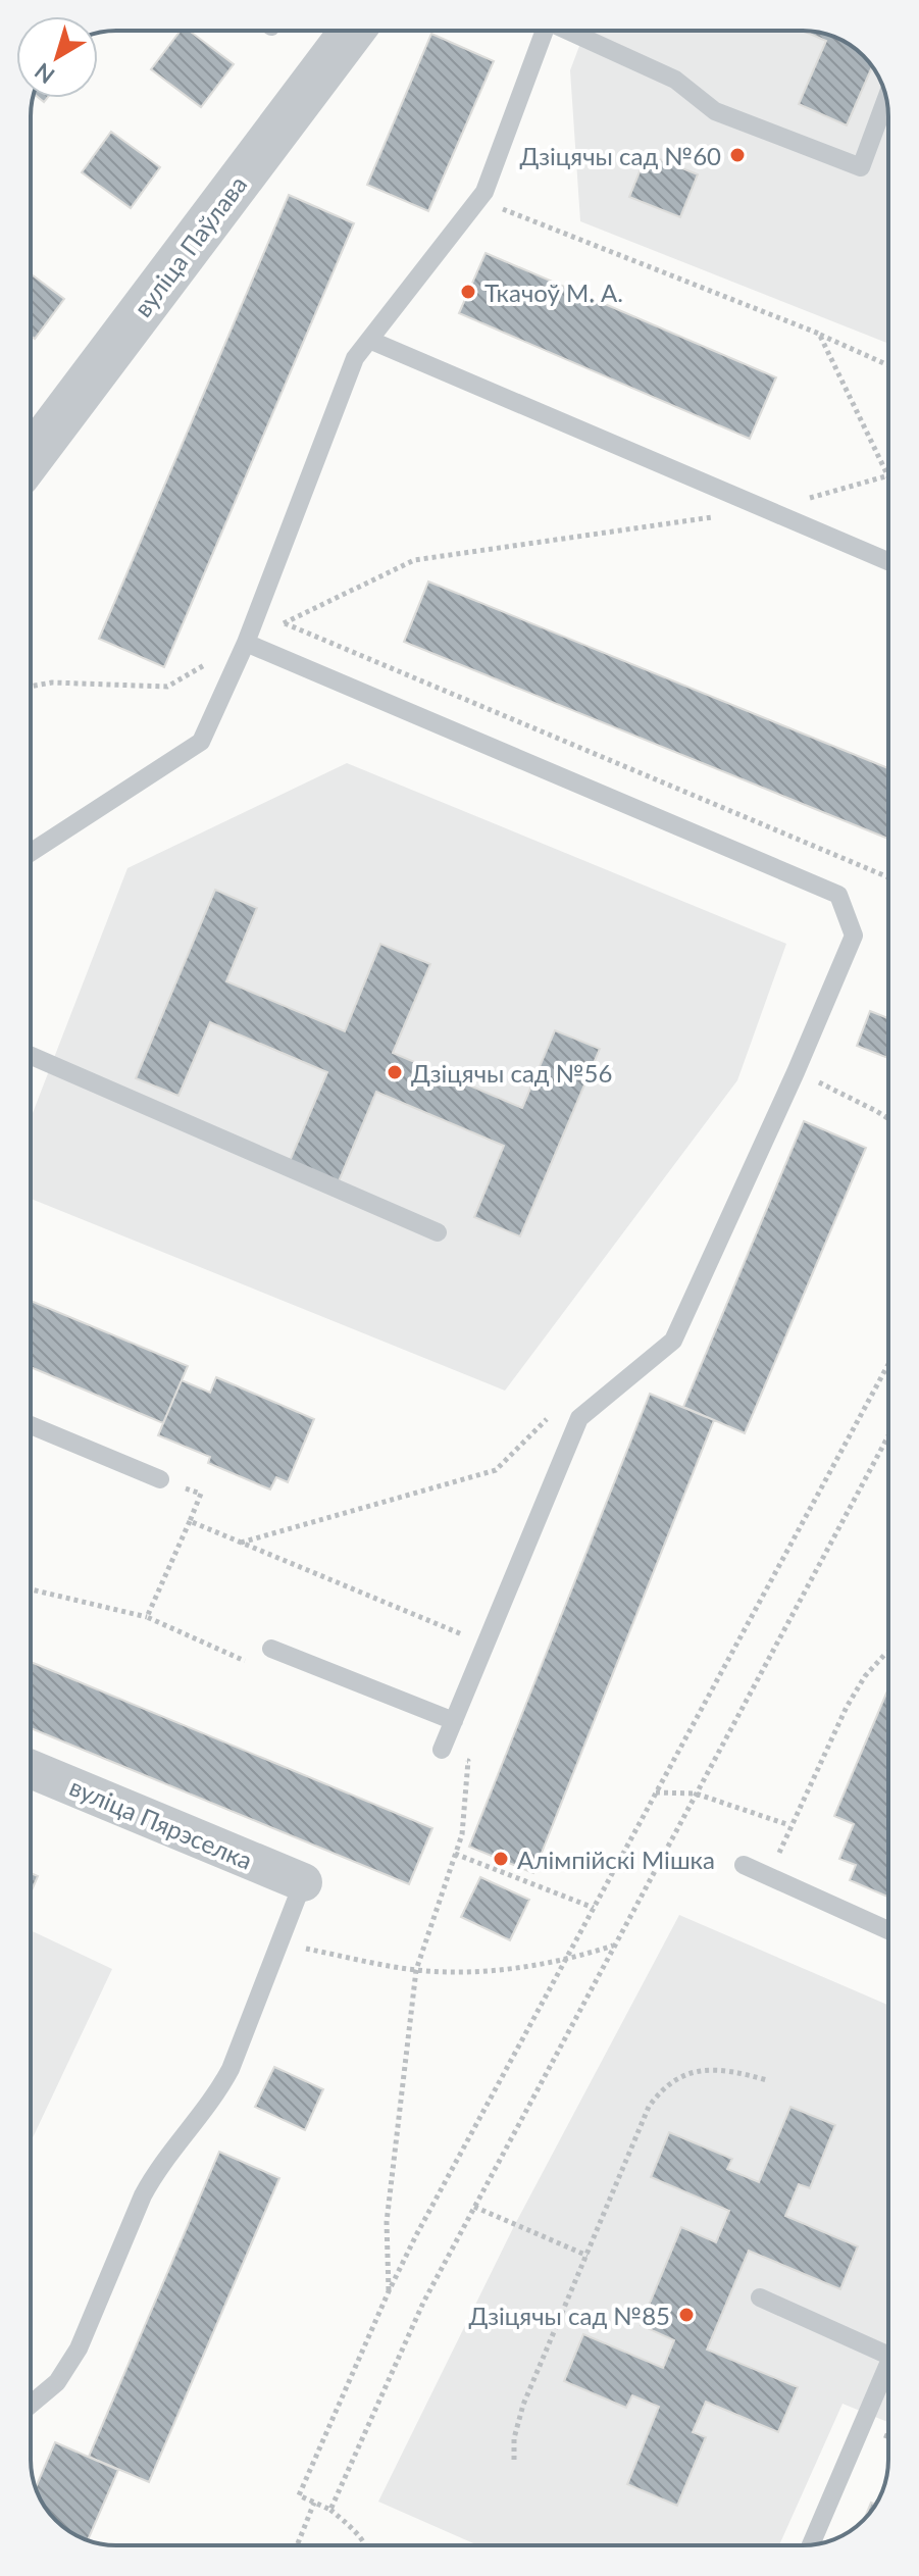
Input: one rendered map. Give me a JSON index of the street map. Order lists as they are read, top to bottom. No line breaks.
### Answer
{"streets":{"street":["вуліца Паўлава","вуліца Пярэселка"]},"places":["Дзіцячы сад №60","Ткачоў М. А.","Дзіцячы сад №56","Алімпійскі Мішка","Дзіцячы сад №85"],"north":"bottom left"}
